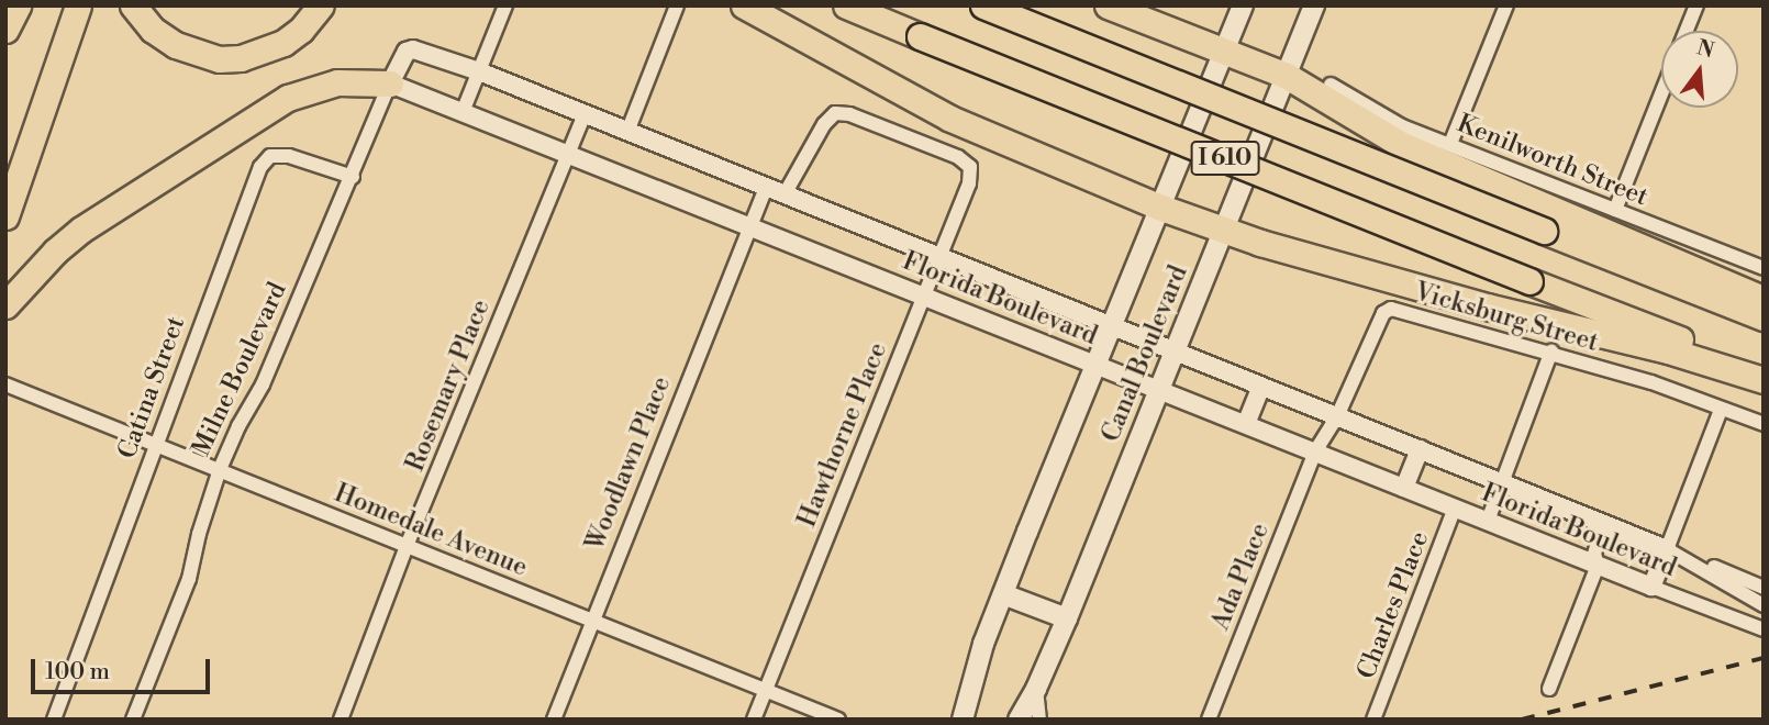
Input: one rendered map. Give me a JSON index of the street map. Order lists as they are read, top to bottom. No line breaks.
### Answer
{"streets":{"highway":["I 610"],"main road":["Canal Boulevard"],"street":["Kenilworth Street","Florida Boulevard","Vicksburg Street","Milne Boulevard","Rosemary Place","Catina Street","Hawthorne Place","Woodlawn Place","Homedale Avenue","Ada Place","Charles Place"]},"crossings":[["Florida Boulevard","Vicksburg Street"],["Florida Boulevard","Canal Boulevard"],["Florida Boulevard","Milne Boulevard"],["Florida Boulevard","Rosemary Place"],["Florida Boulevard","Hawthorne Place"],["Florida Boulevard","Woodlawn Place"],["Florida Boulevard","Ada Place"],["Florida Boulevard","Charles Place"],["Vicksburg Street","Ada Place"],["Milne Boulevard","Catina Street"],["Milne Boulevard","Homedale Avenue"],["Rosemary Place","Homedale Avenue"],["Catina Street","Homedale Avenue"],["Hawthorne Place","Homedale Avenue"],["Woodlawn Place","Homedale Avenue"]],"scale_bar":"100 m","north":"top"}
